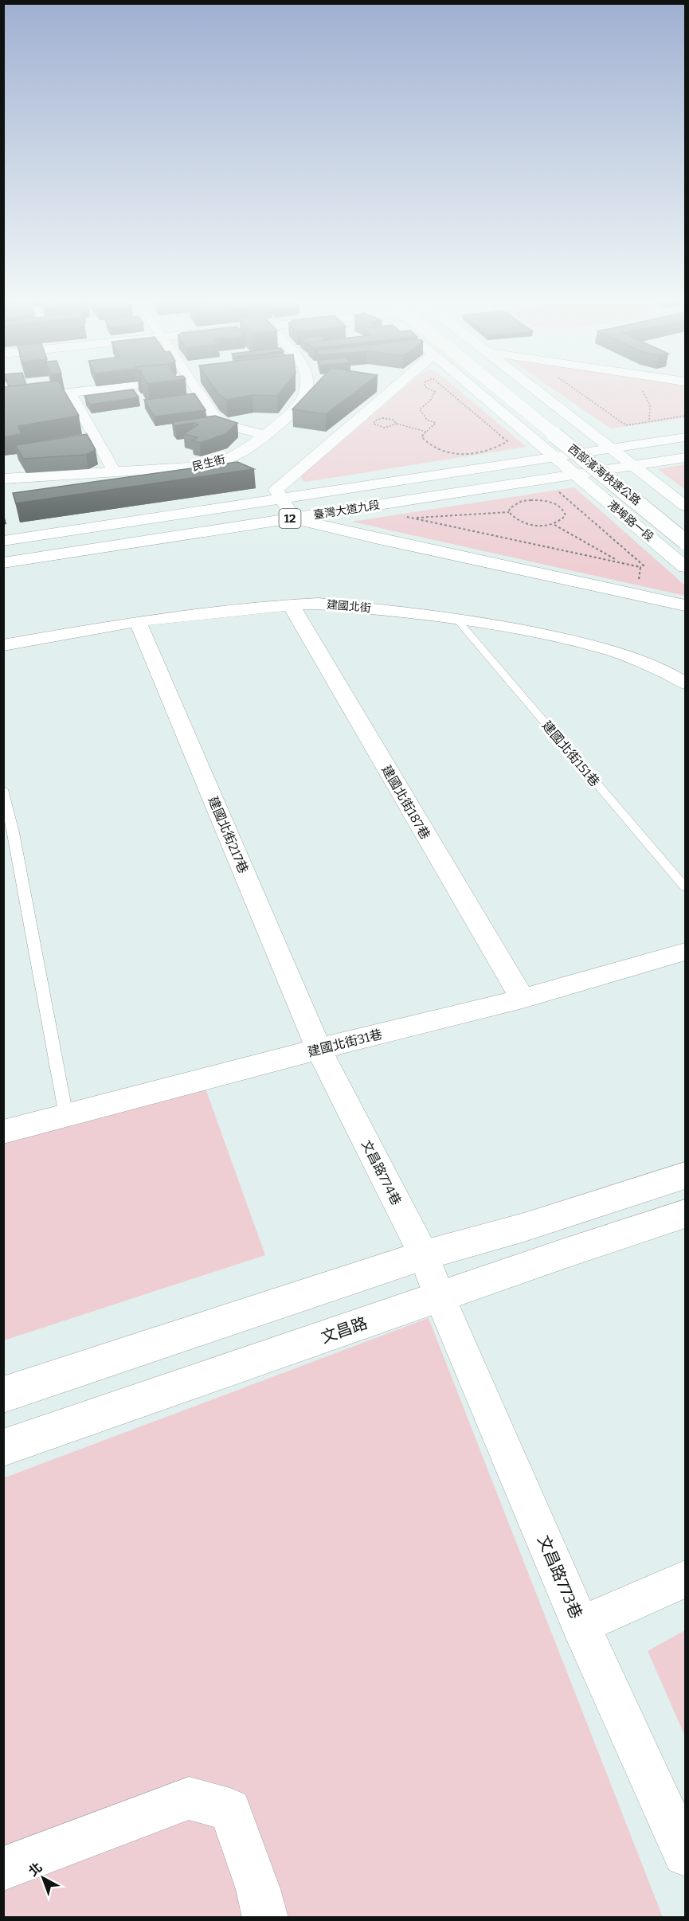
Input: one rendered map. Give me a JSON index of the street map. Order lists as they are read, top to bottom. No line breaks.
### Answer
{"streets":{"main road":["民生街","西部濱海快速公路","臺灣大道九段","12","港埠路一段","文昌路"],"street":["建國北街","建國北街187巷","建國北街217巷","建國北街31巷","文昌路774巷","文昌路773巷"],"lane":["建國北街151巷"]},"crossings":[["臺灣大道九段","12"],["臺灣大道九段","港埠路一段"],["12","港埠路一段"],["建國北街","建國北街151巷"],["建國北街","建國北街187巷"],["建國北街","建國北街217巷"],["建國北街187巷","建國北街31巷"],["建國北街217巷","建國北街31巷"],["建國北街217巷","文昌路774巷"],["建國北街31巷","文昌路774巷"],["文昌路774巷","文昌路"],["文昌路774巷","文昌路773巷"],["文昌路","文昌路773巷"]],"north":"top left"}
